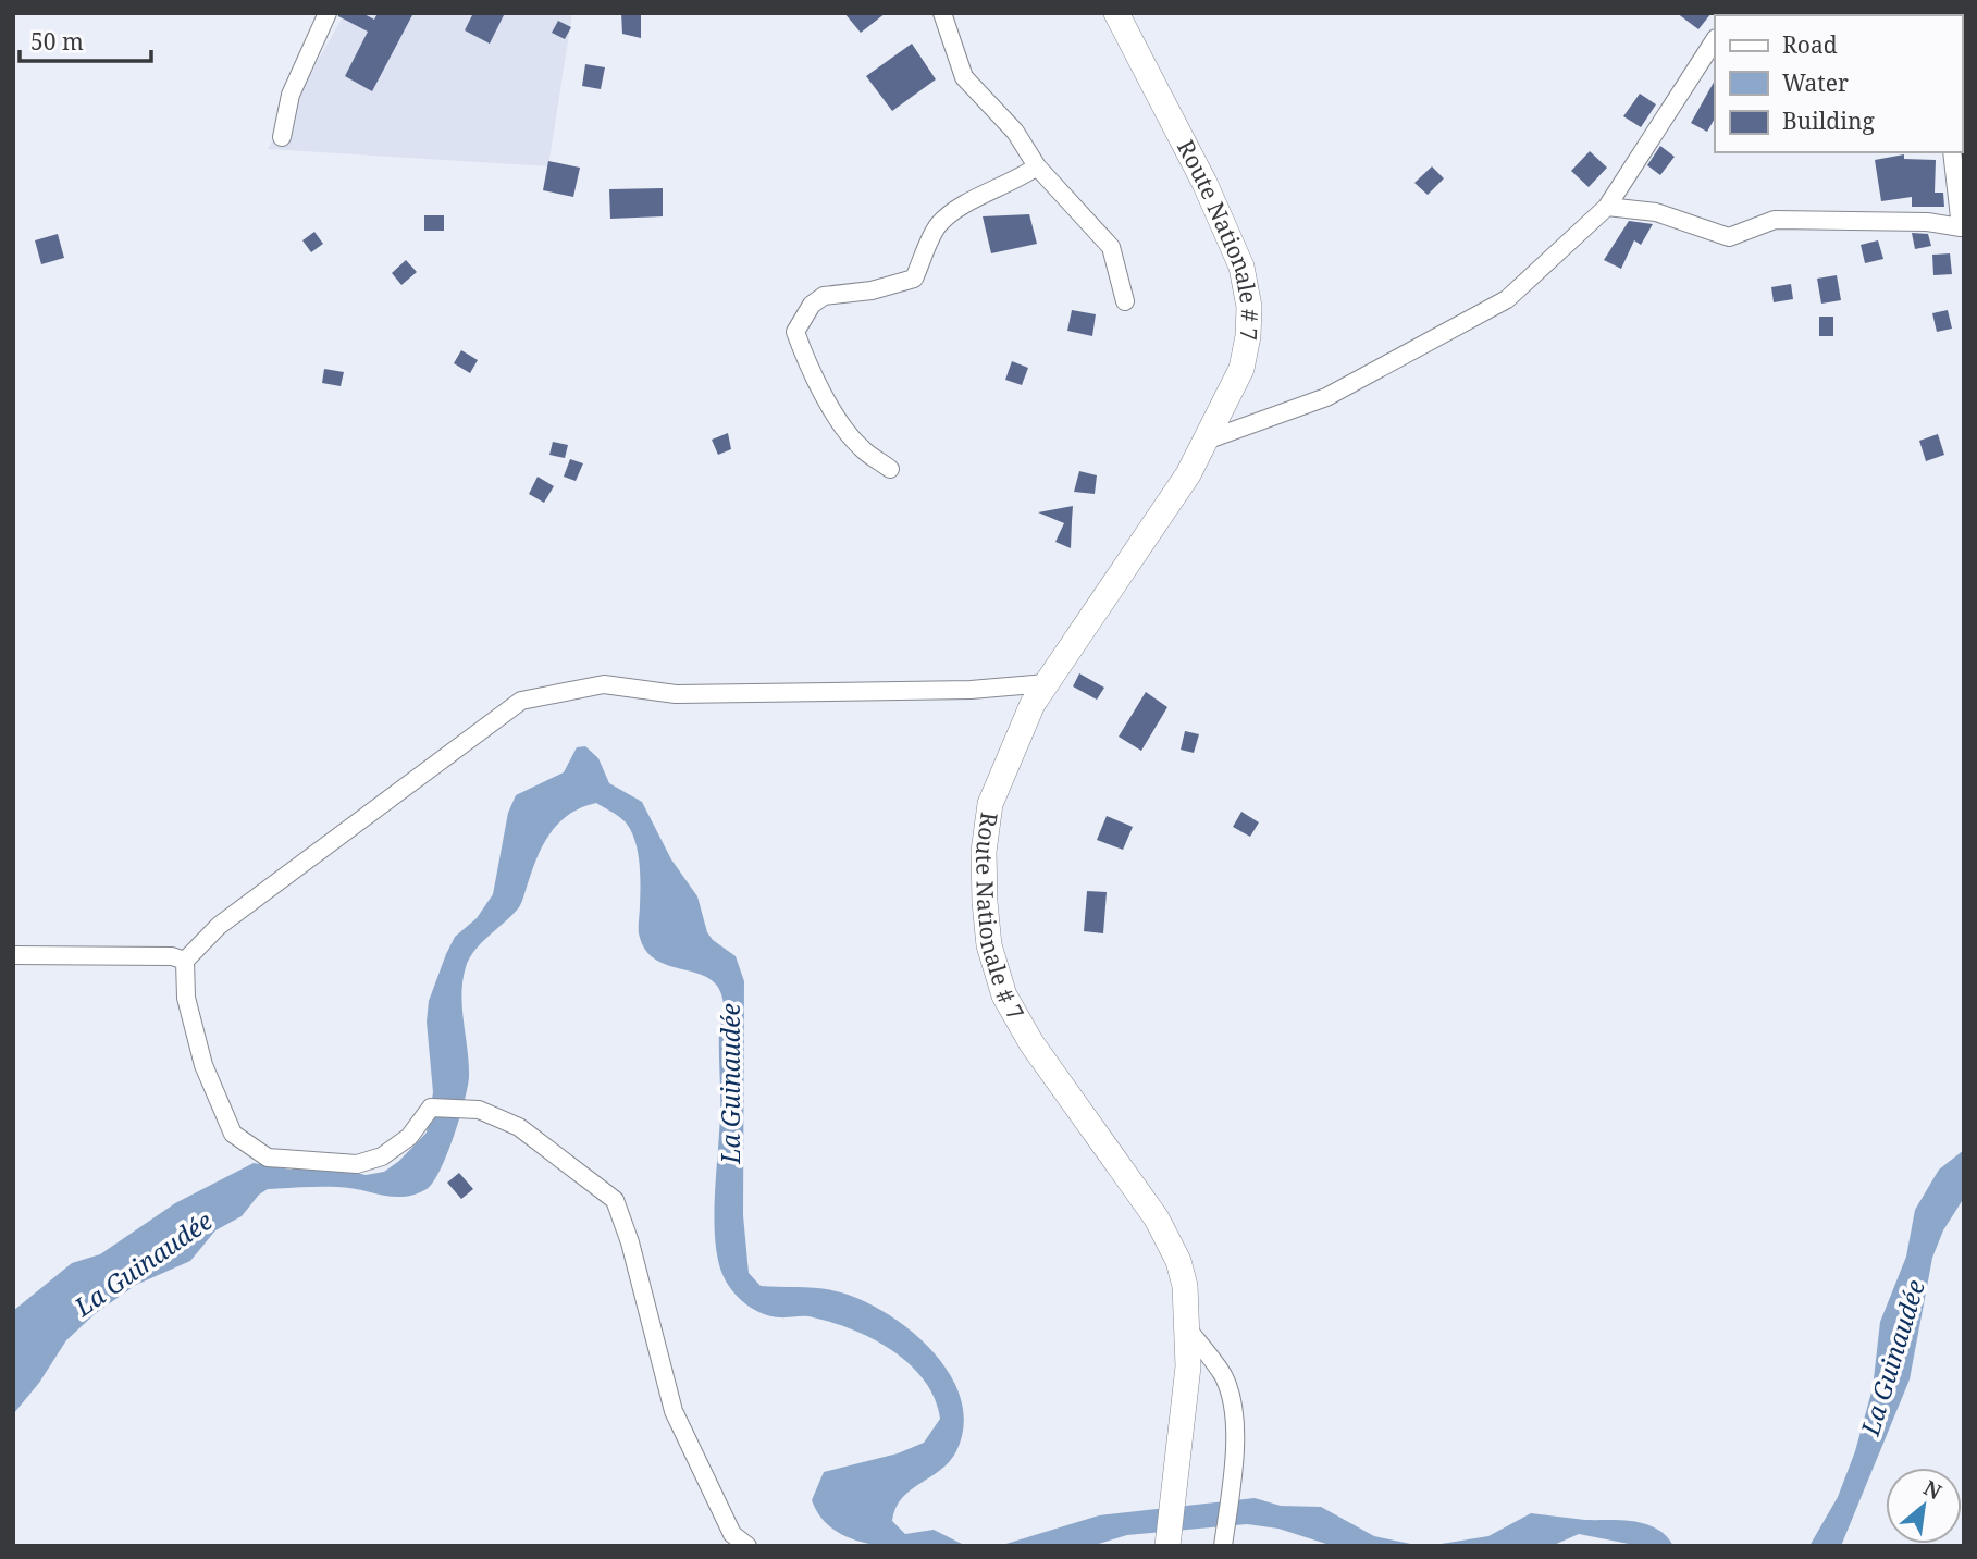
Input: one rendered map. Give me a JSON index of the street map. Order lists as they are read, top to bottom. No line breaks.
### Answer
{"streets":{"main road":["Route Nationale # 7"]},"water":["La Guinaudée"],"legend":["Road","Water","Building"],"scale_bar":"50 m","north":"top right"}
